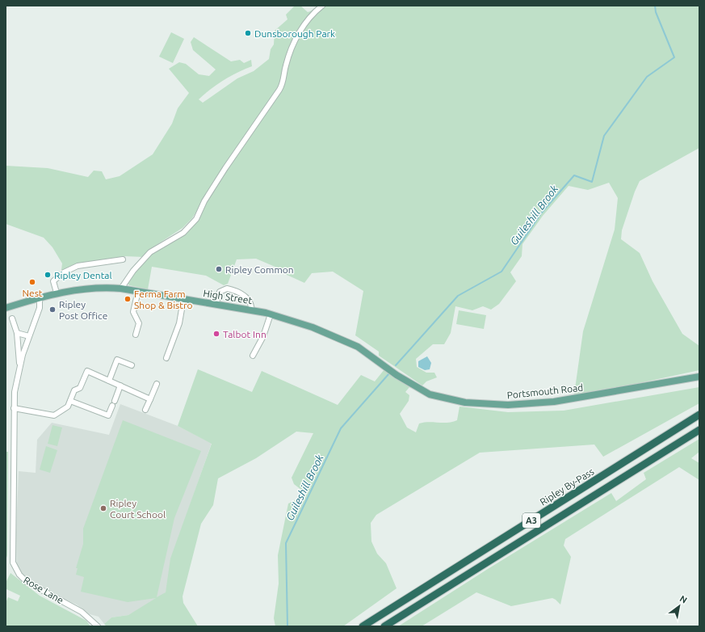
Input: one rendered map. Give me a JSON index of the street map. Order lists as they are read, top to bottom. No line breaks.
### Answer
{"streets":{"highway":["Ripley By-Pass","A3"],"main road":["High Street","Portsmouth Road"],"street":["Rose Lane"]},"crossings":[["High Street","Portsmouth Road"],["High Street","Rose Lane"]],"water":["Guileshill Brook"],"places":["Dunsborough Park","Ripley Common","Ripley Dental","Nest","Ferma Farm Shop & Bistro","Ripley Post Office","Talbot Inn","Ripley Court School"],"north":"top right"}
